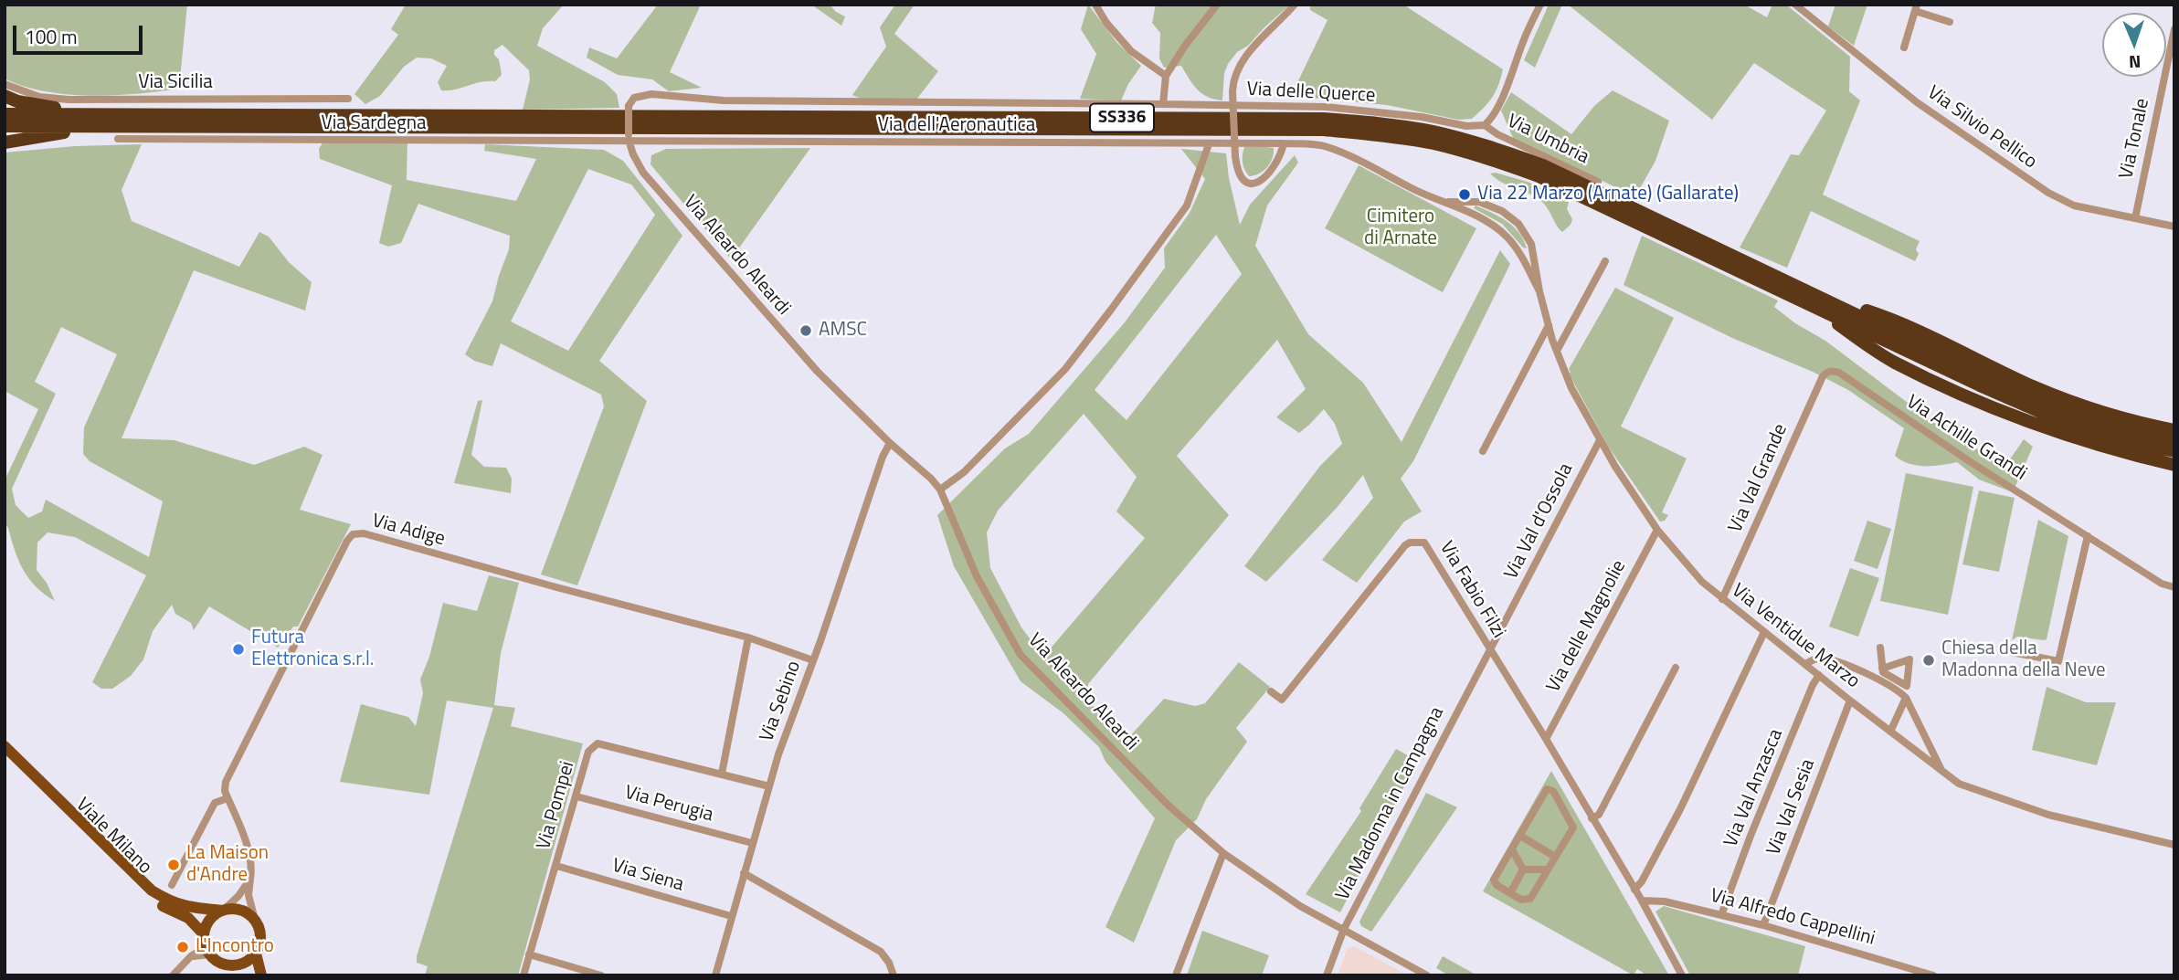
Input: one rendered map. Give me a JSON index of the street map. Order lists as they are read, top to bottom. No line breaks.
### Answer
{"streets":{"highway":["SS336"],"main road":["Viale Milano"],"street":["Via Sicilia","Via delle Querce","Via Sardegna","Via dell'Aeronautica","Via Silvio Pellico","Via Tonale","Via Umbria","Via Aleardo Aleardi","Via Achille Grandi","Via Val Grande","Via Val d'Ossola","Via Adige","Via Fabio Filzi","Via delle Magnolie","Via Ventidue Marzo","Via Sebino","Via Val Anzasca","Via Madonna in Campagna","Via Perugia","Via Pompei","Via Val Sesia","Via Siena","Via Alfredo Cappellini"]},"crossings":[["Via delle Querce","Via Sardegna"],["Via delle Querce","Via dell'Aeronautica"],["Via delle Querce","Via Umbria"],["Via delle Querce","Via Aleardo Aleardi"],["Via Sardegna","Via dell'Aeronautica"],["Via Sardegna","Via Aleardo Aleardi"],["Via dell'Aeronautica","Via Aleardo Aleardi"],["Via dell'Aeronautica","Via Ventidue Marzo"],["Via Silvio Pellico","Via Tonale"],["Via Aleardo Aleardi","Via Sebino"],["Via Aleardo Aleardi","Via Madonna in Campagna"],["Via Achille Grandi","Via Val Grande"],["Via Val Grande","Via Ventidue Marzo"],["Via Val d'Ossola","Via Fabio Filzi"],["Via Val d'Ossola","Via Ventidue Marzo"],["Via Val d'Ossola","Via Madonna in Campagna"],["Via Adige","Via Sebino"],["Via Fabio Filzi","Via delle Magnolie"],["Via Fabio Filzi","Via Madonna in Campagna"],["Via Fabio Filzi","Via Alfredo Cappellini"],["Via delle Magnolie","Via Ventidue Marzo"],["Via Ventidue Marzo","Via Val Anzasca"],["Via Ventidue Marzo","Via Val Sesia"],["Via Sebino","Via Perugia"],["Via Sebino","Via Pompei"],["Via Sebino","Via Siena"],["Via Val Anzasca","Via Alfredo Cappellini"],["Via Perugia","Via Pompei"],["Via Pompei","Via Siena"],["Via Val Sesia","Via Alfredo Cappellini"]],"parks":["Cimitero di Arnate"],"places":["Via 22 Marzo (Arnate) (Gallarate)","AMSC","Futura Elettronica s.r.l.","Chiesa della Madonna della Neve","La Maison d'Andre","L'Incontro"],"scale_bar":"100 m","north":"bottom"}
